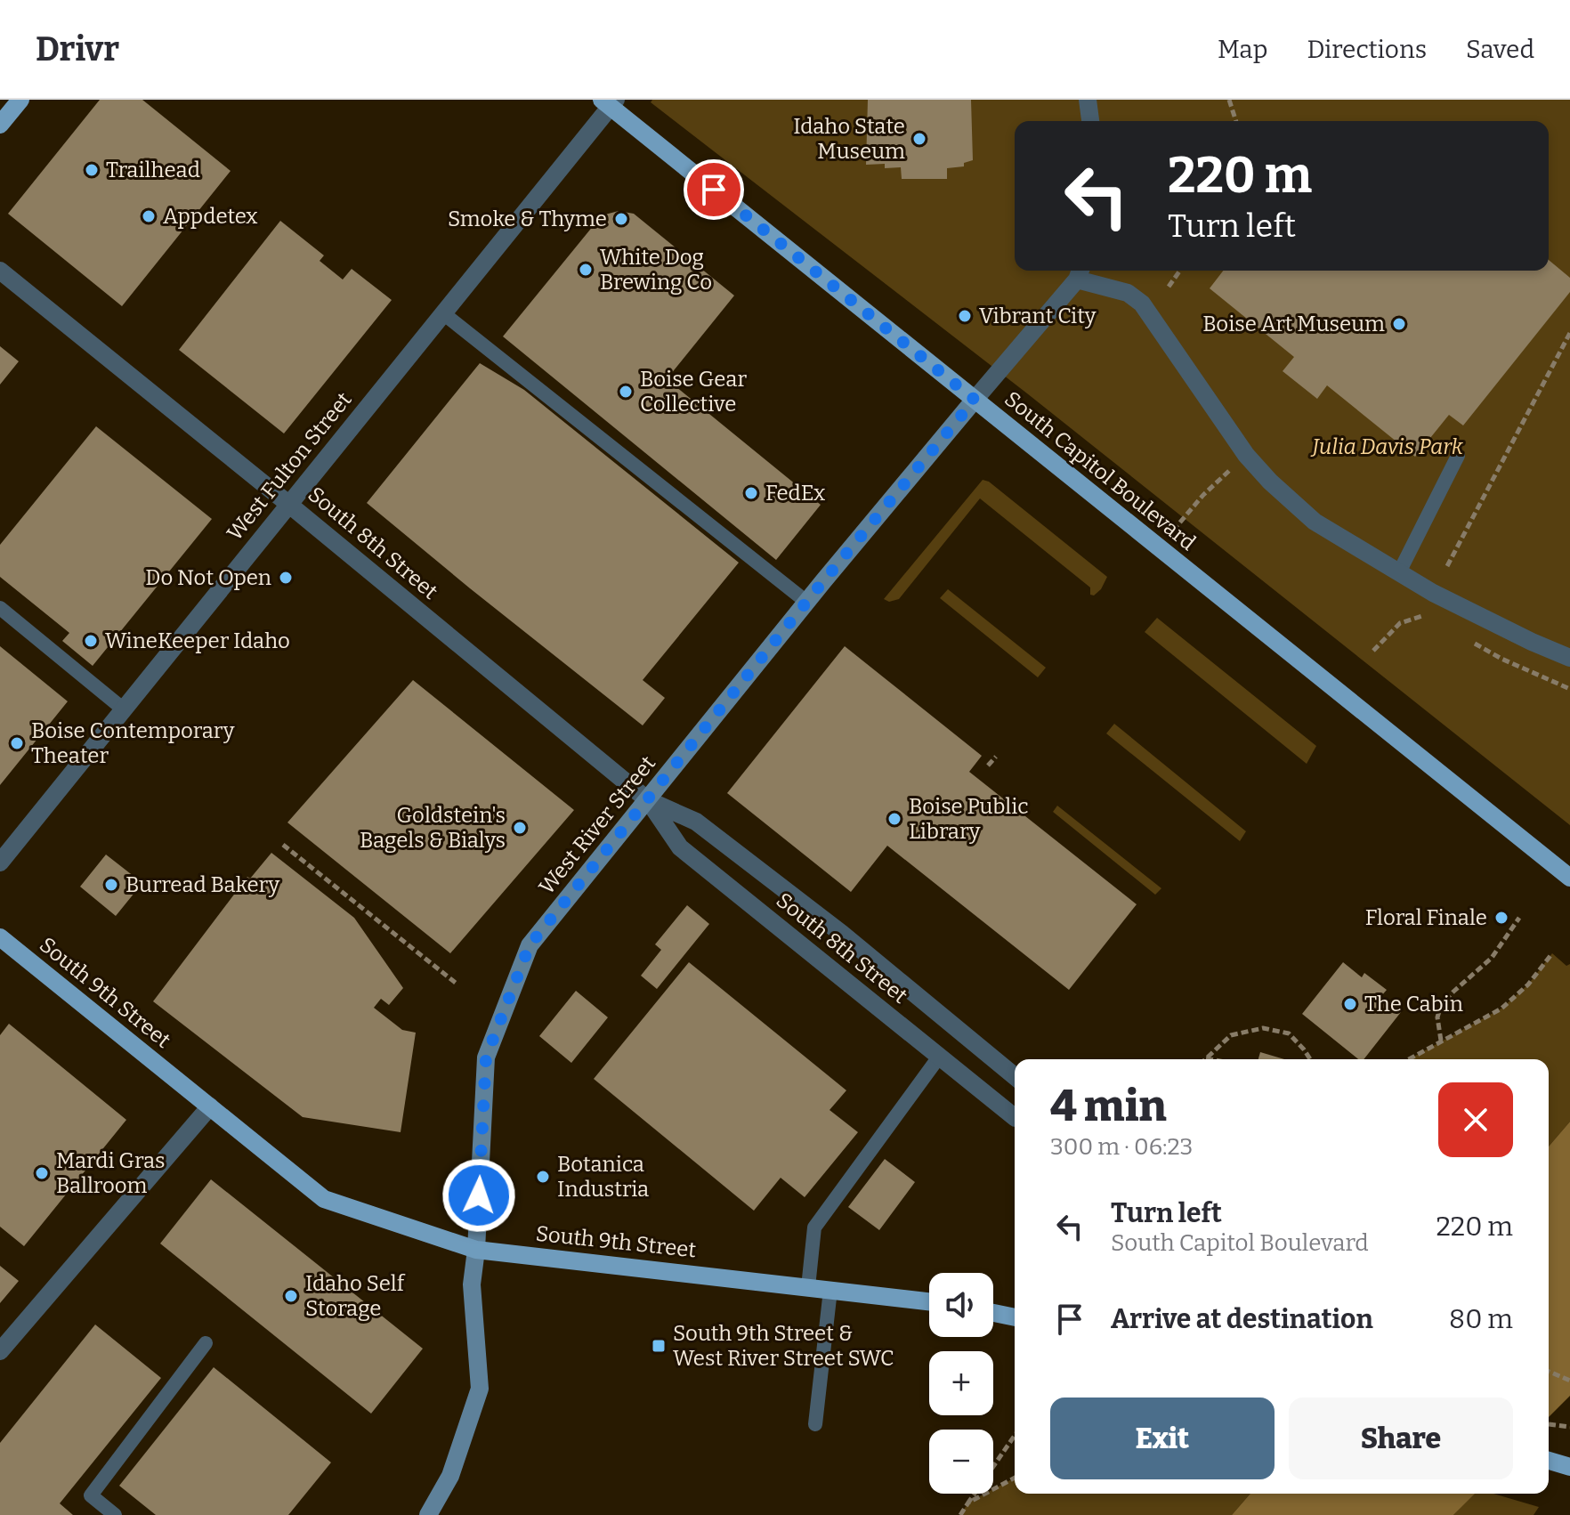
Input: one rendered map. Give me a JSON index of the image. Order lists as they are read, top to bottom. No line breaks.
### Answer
{"streets":{"main road":["South Capitol Boulevard","West River Street","South 9th Street"],"street":["West Fulton Street","South 8th Street"]},"crossings":[["West Fulton Street","South Capitol Boulevard"],["West Fulton Street","South 8th Street"],["South Capitol Boulevard","West River Street"],["South 8th Street","West River Street"],["West River Street","South 9th Street"]],"parks":["Julia Davis Park"],"places":{"other":["Idaho State Museum","Trailhead","Appdetex","Smoke & Thyme","White Dog Brewing Co","Vibrant City","Boise Art Museum","Boise Gear Collective","FedEx","Do Not Open","WineKeeper Idaho","Boise Contemporary Theater","Boise Public Library","Goldstein's Bagels & Bialys","Burread Bakery","Floral Finale","The Cabin","Mardi Gras Ballroom","Botanica Industria","Idaho Self Storage"],"transit":["South 9th Street & West River Street SWC"]},"page":{"header":"Drivr","nav":["Map","Directions","Saved"],"turn":["220 m","Turn left"],"heading":["4 min","300 m · 06:23"],"list":[{"name":"Turn left","note":"South Capitol Boulevard","value":"220 m"},{"name":"Arrive at destination","value":"80 m"}],"map_buttons":["+","−"],"buttons":["Exit","Share"]}}
